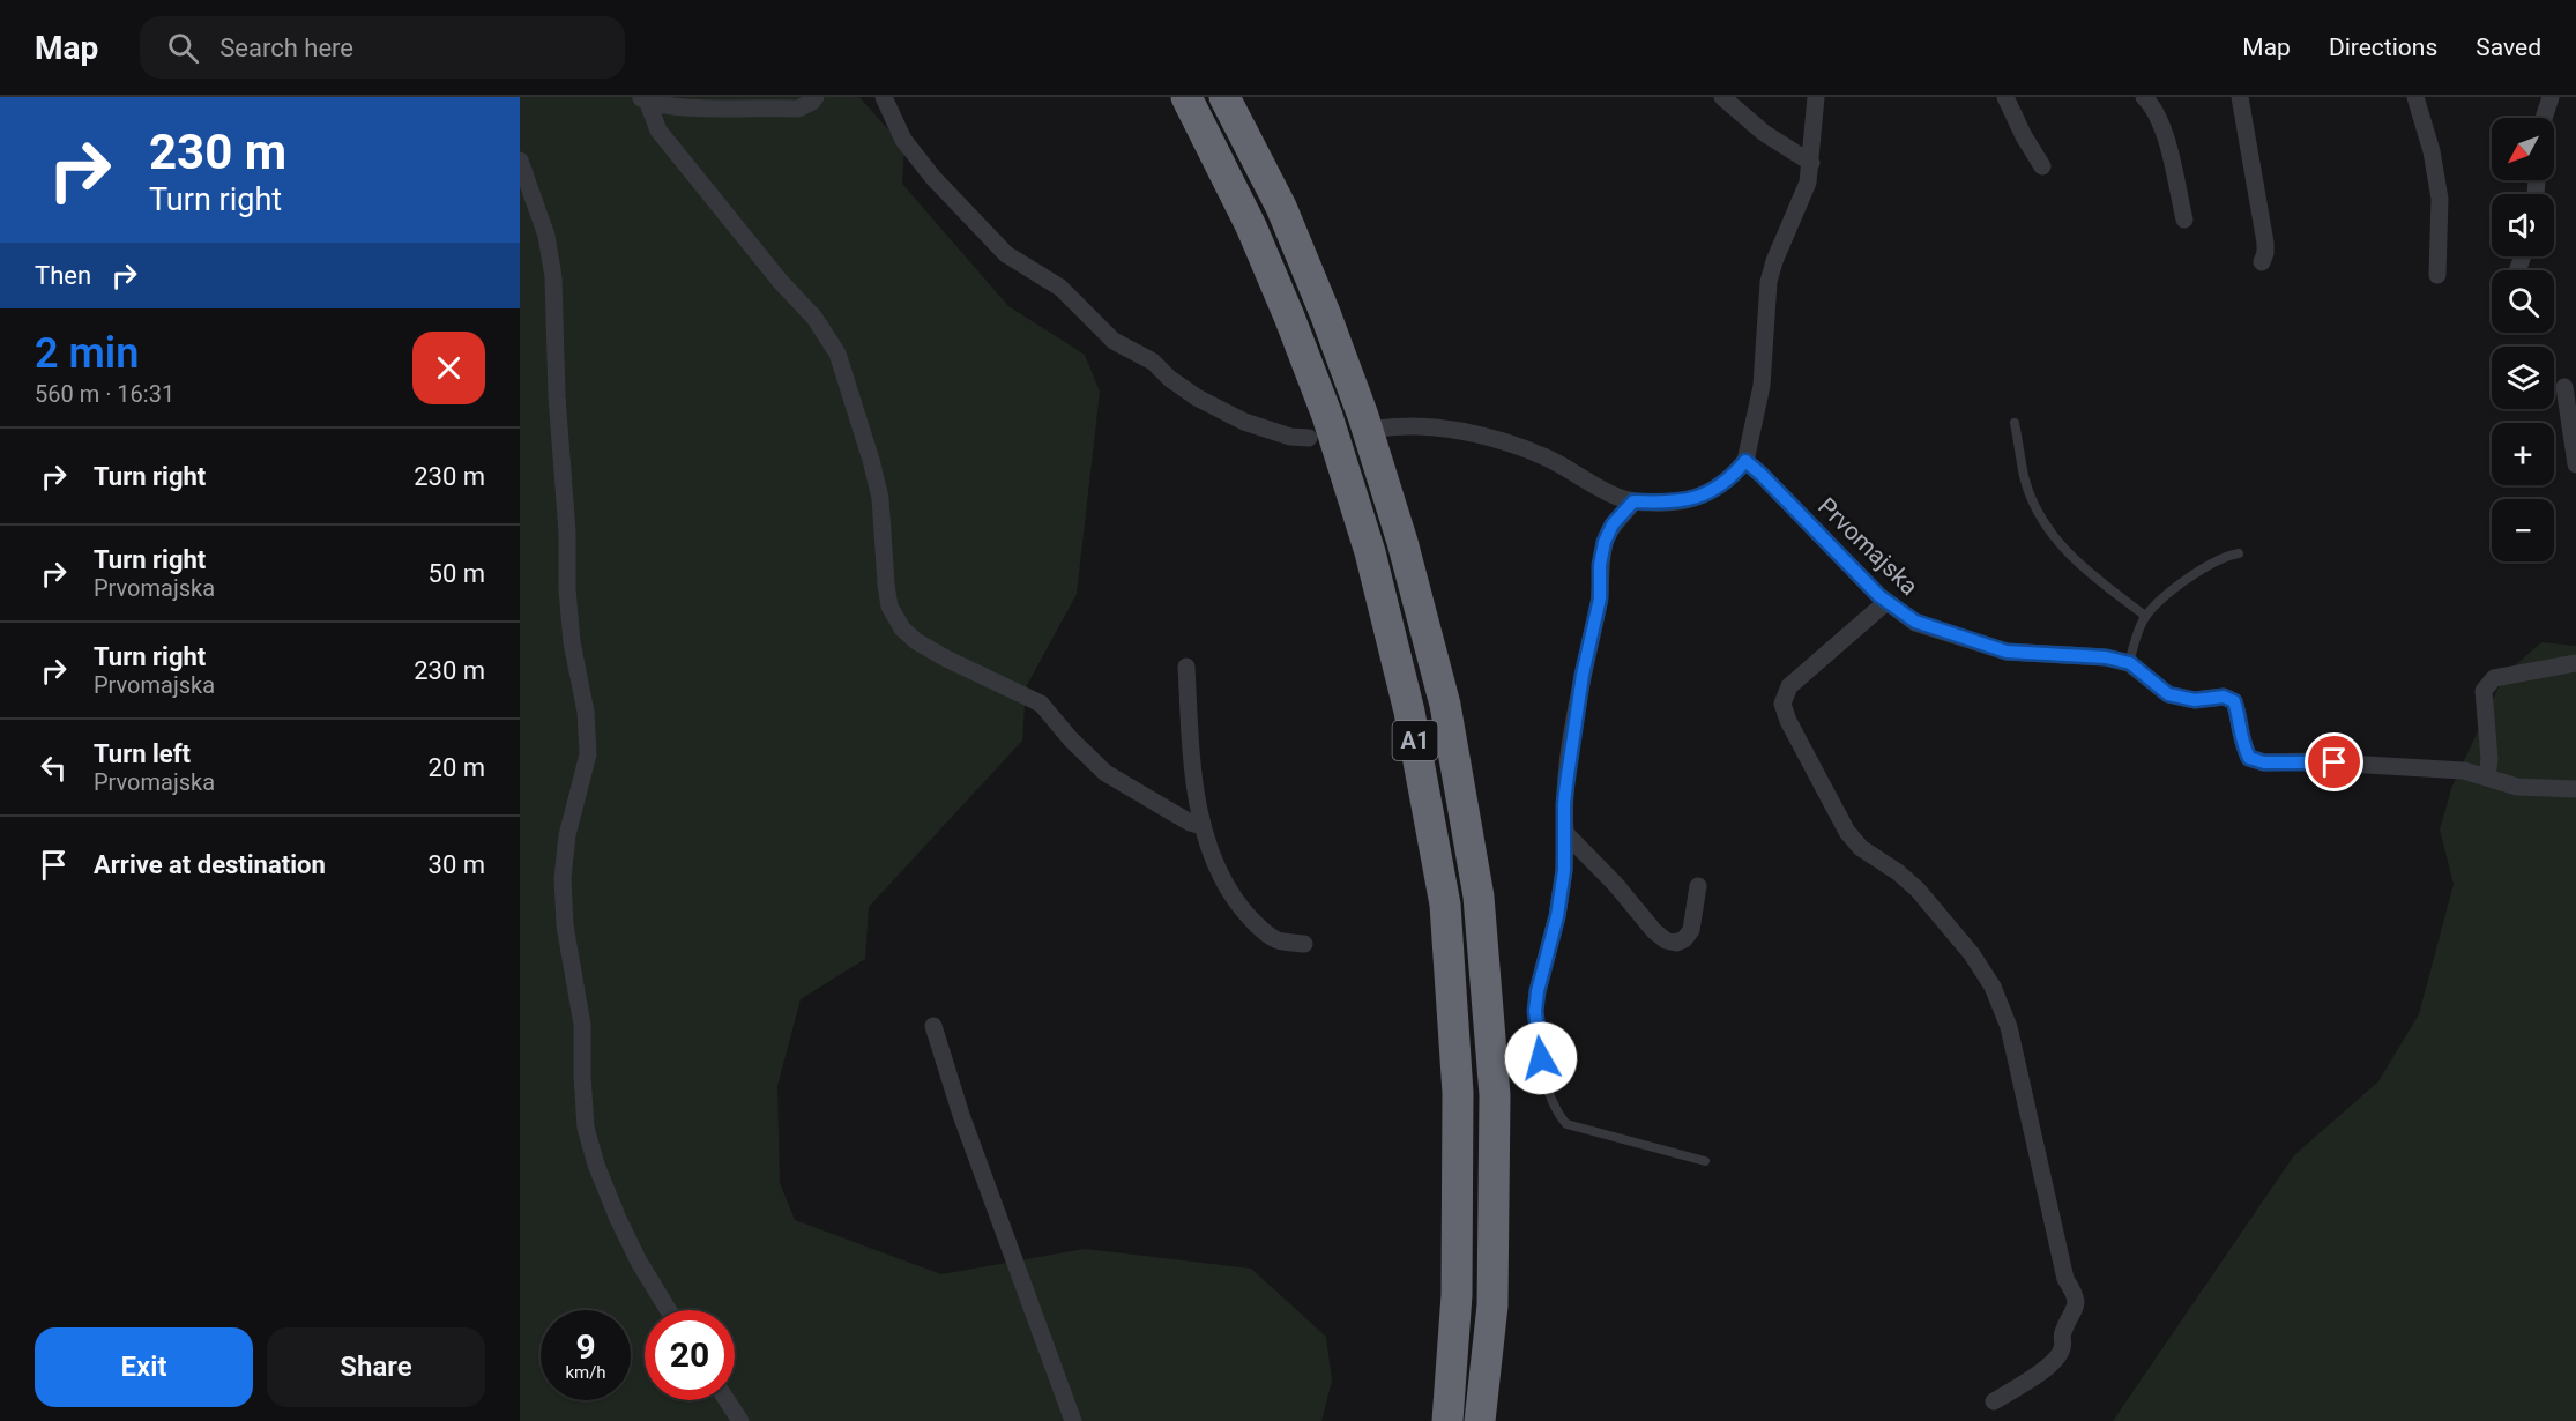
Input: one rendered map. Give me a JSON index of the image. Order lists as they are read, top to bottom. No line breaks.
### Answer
{"streets":{"highway":["A1"],"street":["Prvomajska"]},"north":"bottom left","page":{"header":"Map","search":"Search here","nav":["Map","Directions","Saved"],"turn":["230 m","Turn right"],"map_buttons":["+","−"],"then":"Then","heading":["2 min","560 m · 16:31"],"list":[{"name":"Turn right","value":"230 m"},{"name":"Turn right","note":"Prvomajska","value":"50 m"},{"name":"Turn right","note":"Prvomajska","value":"230 m"},{"name":"Turn left","note":"Prvomajska","value":"20 m"},{"name":"Arrive at destination","value":"30 m"}],"speed":"9 km/h","limit":"20","buttons":["Exit","Share"]}}
